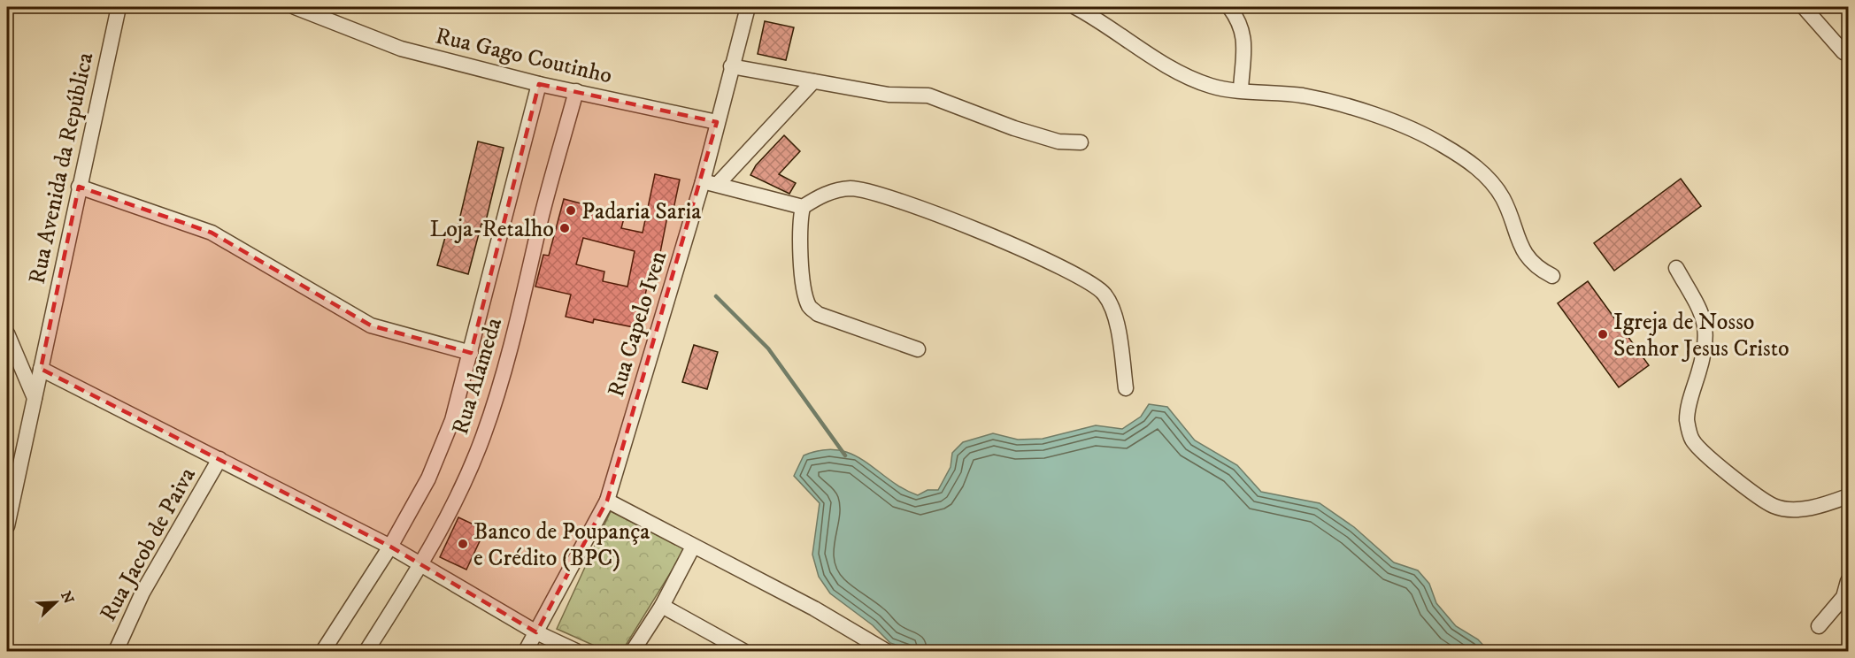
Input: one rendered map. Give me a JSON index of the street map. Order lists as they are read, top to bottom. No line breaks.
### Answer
{"streets":{"street":["Rua Gago Coutinho","Rua Avenida da República","Rua Capelo Iven","Rua Alameda","Rua Jacob de Paiva"]},"crossings":[["Rua Gago Coutinho","Rua Capelo Iven"],["Rua Gago Coutinho","Rua Alameda"]],"places":["Padaria Saria","Loja-Retalho","Igreja de Nosso Senhor Jesus Cristo","Banco de Poupança e Crédito (BPC)"],"north":"top right"}
